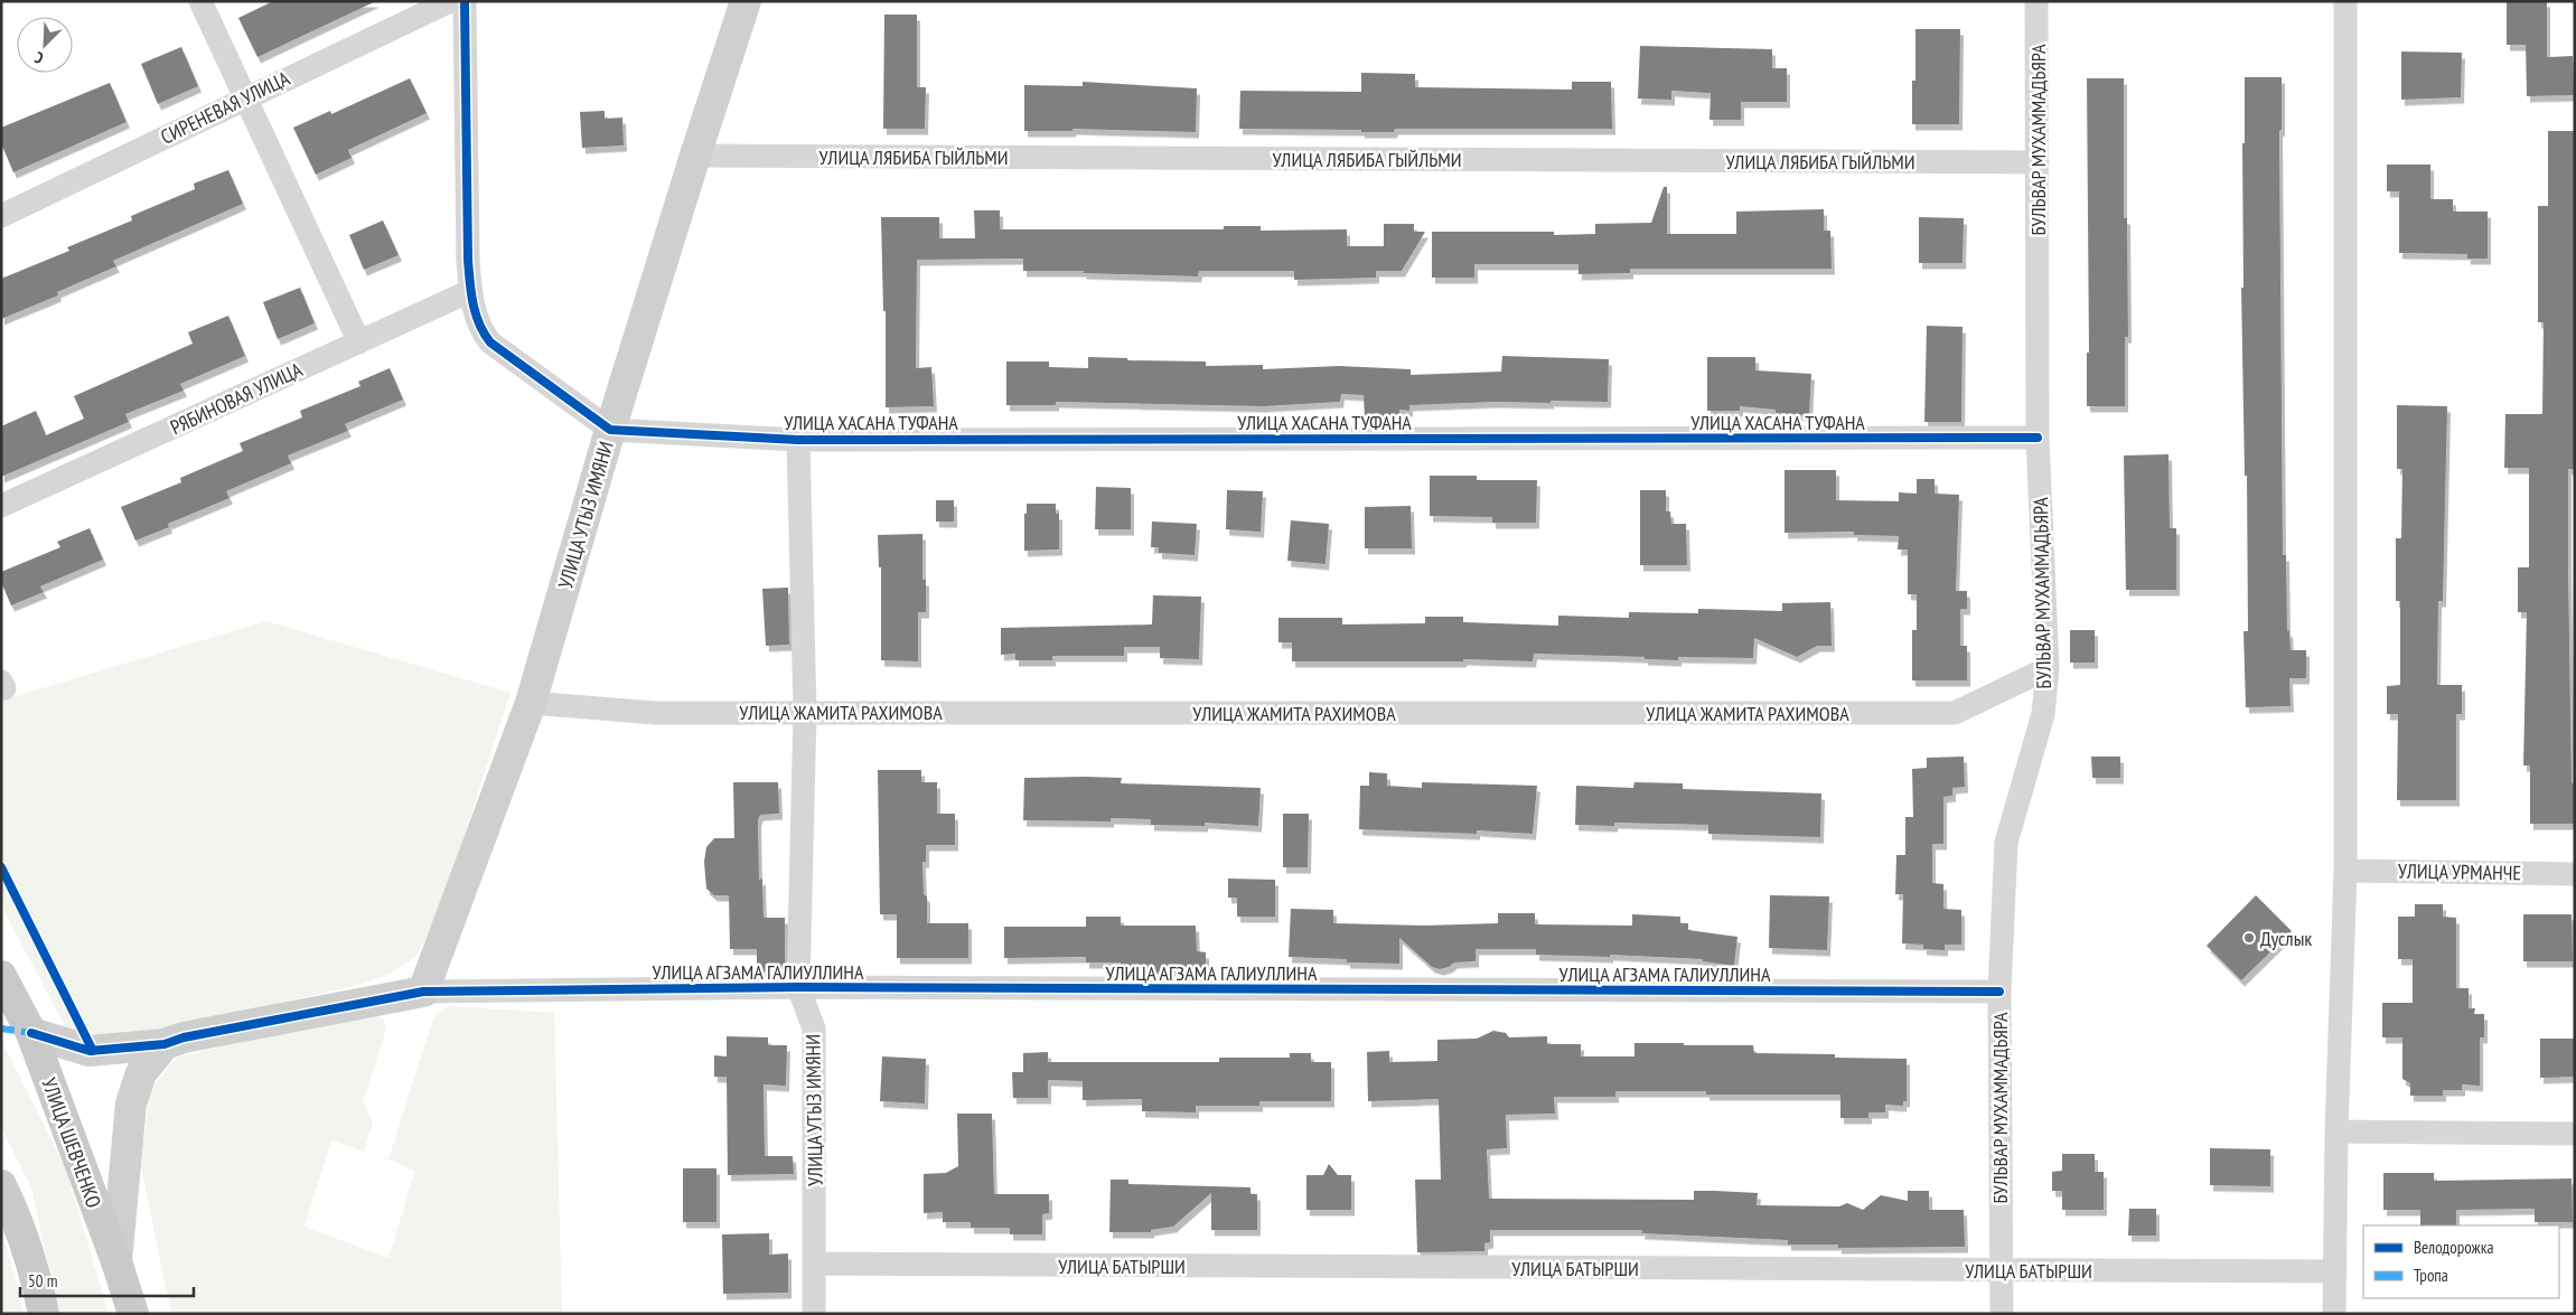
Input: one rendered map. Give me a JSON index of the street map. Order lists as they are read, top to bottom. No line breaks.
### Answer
{"streets":{"main road":["УЛИЦА ШЕВЧЕНКО"],"street":["СИРЕНЕВАЯ УЛИЦА","БУЛЬВАР МУХАММАДЬЯРА","УЛИЦА ЛЯБИБА ГЫЙЛЬМИ","РЯБИНОВАЯ УЛИЦА","УЛИЦА ХАСАНА ТУФАНА","УЛИЦА УТЫЗ ИМЯНИ","УЛИЦА ЖАМИТА РАХИМОВА","УЛИЦА УРМАНЧЕ","УЛИЦА АГЗАМА ГАЛИУЛЛИНА","УЛИЦА БАТЫРШИ"]},"crossings":[["БУЛЬВАР МУХАММАДЬЯРА","УЛИЦА ЛЯБИБА ГЫЙЛЬМИ"],["БУЛЬВАР МУХАММАДЬЯРА","УЛИЦА ХАСАНА ТУФАНА"],["БУЛЬВАР МУХАММАДЬЯРА","УЛИЦА ЖАМИТА РАХИМОВА"],["БУЛЬВАР МУХАММАДЬЯРА","УЛИЦА АГЗАМА ГАЛИУЛЛИНА"],["БУЛЬВАР МУХАММАДЬЯРА","УЛИЦА БАТЫРШИ"],["УЛИЦА ЛЯБИБА ГЫЙЛЬМИ","УЛИЦА УТЫЗ ИМЯНИ"],["УЛИЦА ХАСАНА ТУФАНА","УЛИЦА УТЫЗ ИМЯНИ"],["УЛИЦА УТЫЗ ИМЯНИ","УЛИЦА ЖАМИТА РАХИМОВА"],["УЛИЦА УТЫЗ ИМЯНИ","УЛИЦА АГЗАМА ГАЛИУЛЛИНА"],["УЛИЦА УТЫЗ ИМЯНИ","УЛИЦА БАТЫРШИ"]],"places":["Дуслык"],"legend":["Велодорожка","Тропа"],"scale_bar":"50 m","north":"bottom left"}
